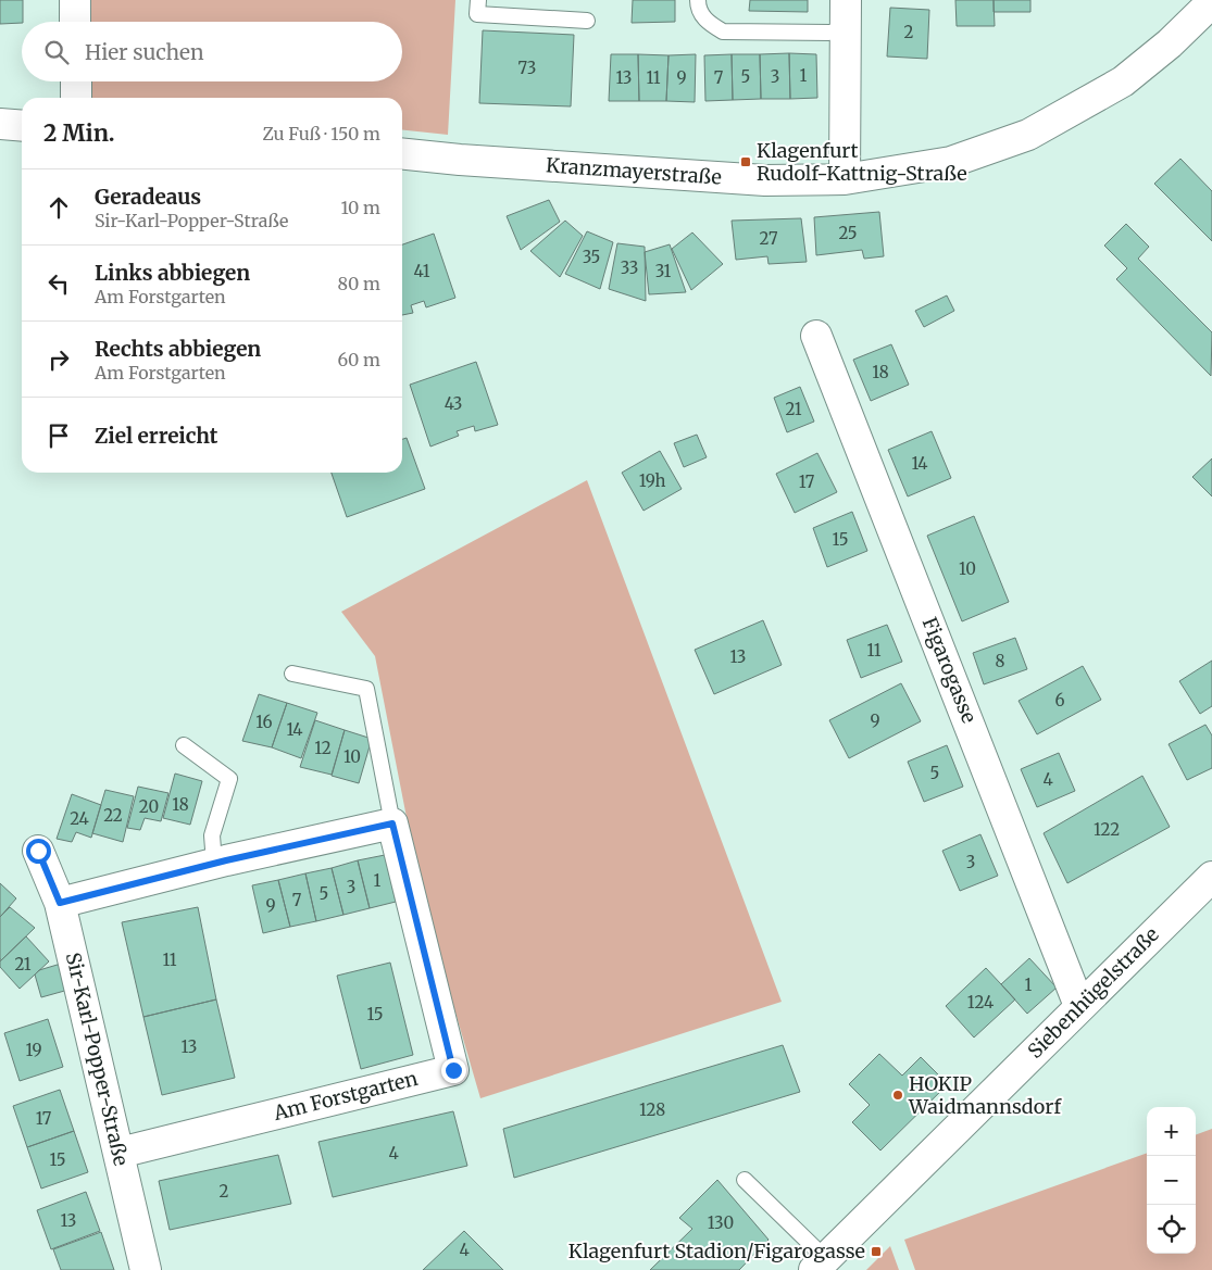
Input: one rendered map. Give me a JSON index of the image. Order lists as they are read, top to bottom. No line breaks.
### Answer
{"streets":{"street":["Kranzmayerstraße","Figarogasse","Siebenhügelstraße","Sir-Karl-Popper-Straße","Am Forstgarten"]},"crossings":[["Figarogasse","Siebenhügelstraße"],["Sir-Karl-Popper-Straße","Am Forstgarten"]],"places":{"transit":["Klagenfurt Rudolf-Kattnig-Straße","Klagenfurt Stadion/Figarogasse"],"other":["HOKIP Waidmannsdorf"]},"house_numbers":["2","73","1","5","3","13","11","9","7","25","27","35","33","41","31","18","43","21","14","19h","17","15","10","11","13","8","6","9","16","14","12","10","5","4","18","20","22","24","122","3","1","3","5","7","9","11","21","1","124","15","13","19","128","17","4","15","2","13","130","4"],"page":{"search":"Hier suchen","heading":["2 Min.","Zu Fuß · 150 m"],"list":[["Geradeaus","Sir-Karl-Popper-Straße","10 m"],["Links abbiegen","Am Forstgarten","80 m"],["Rechts abbiegen","Am Forstgarten","60 m"],"Ziel erreicht"],"map_buttons":["+","−"]}}
